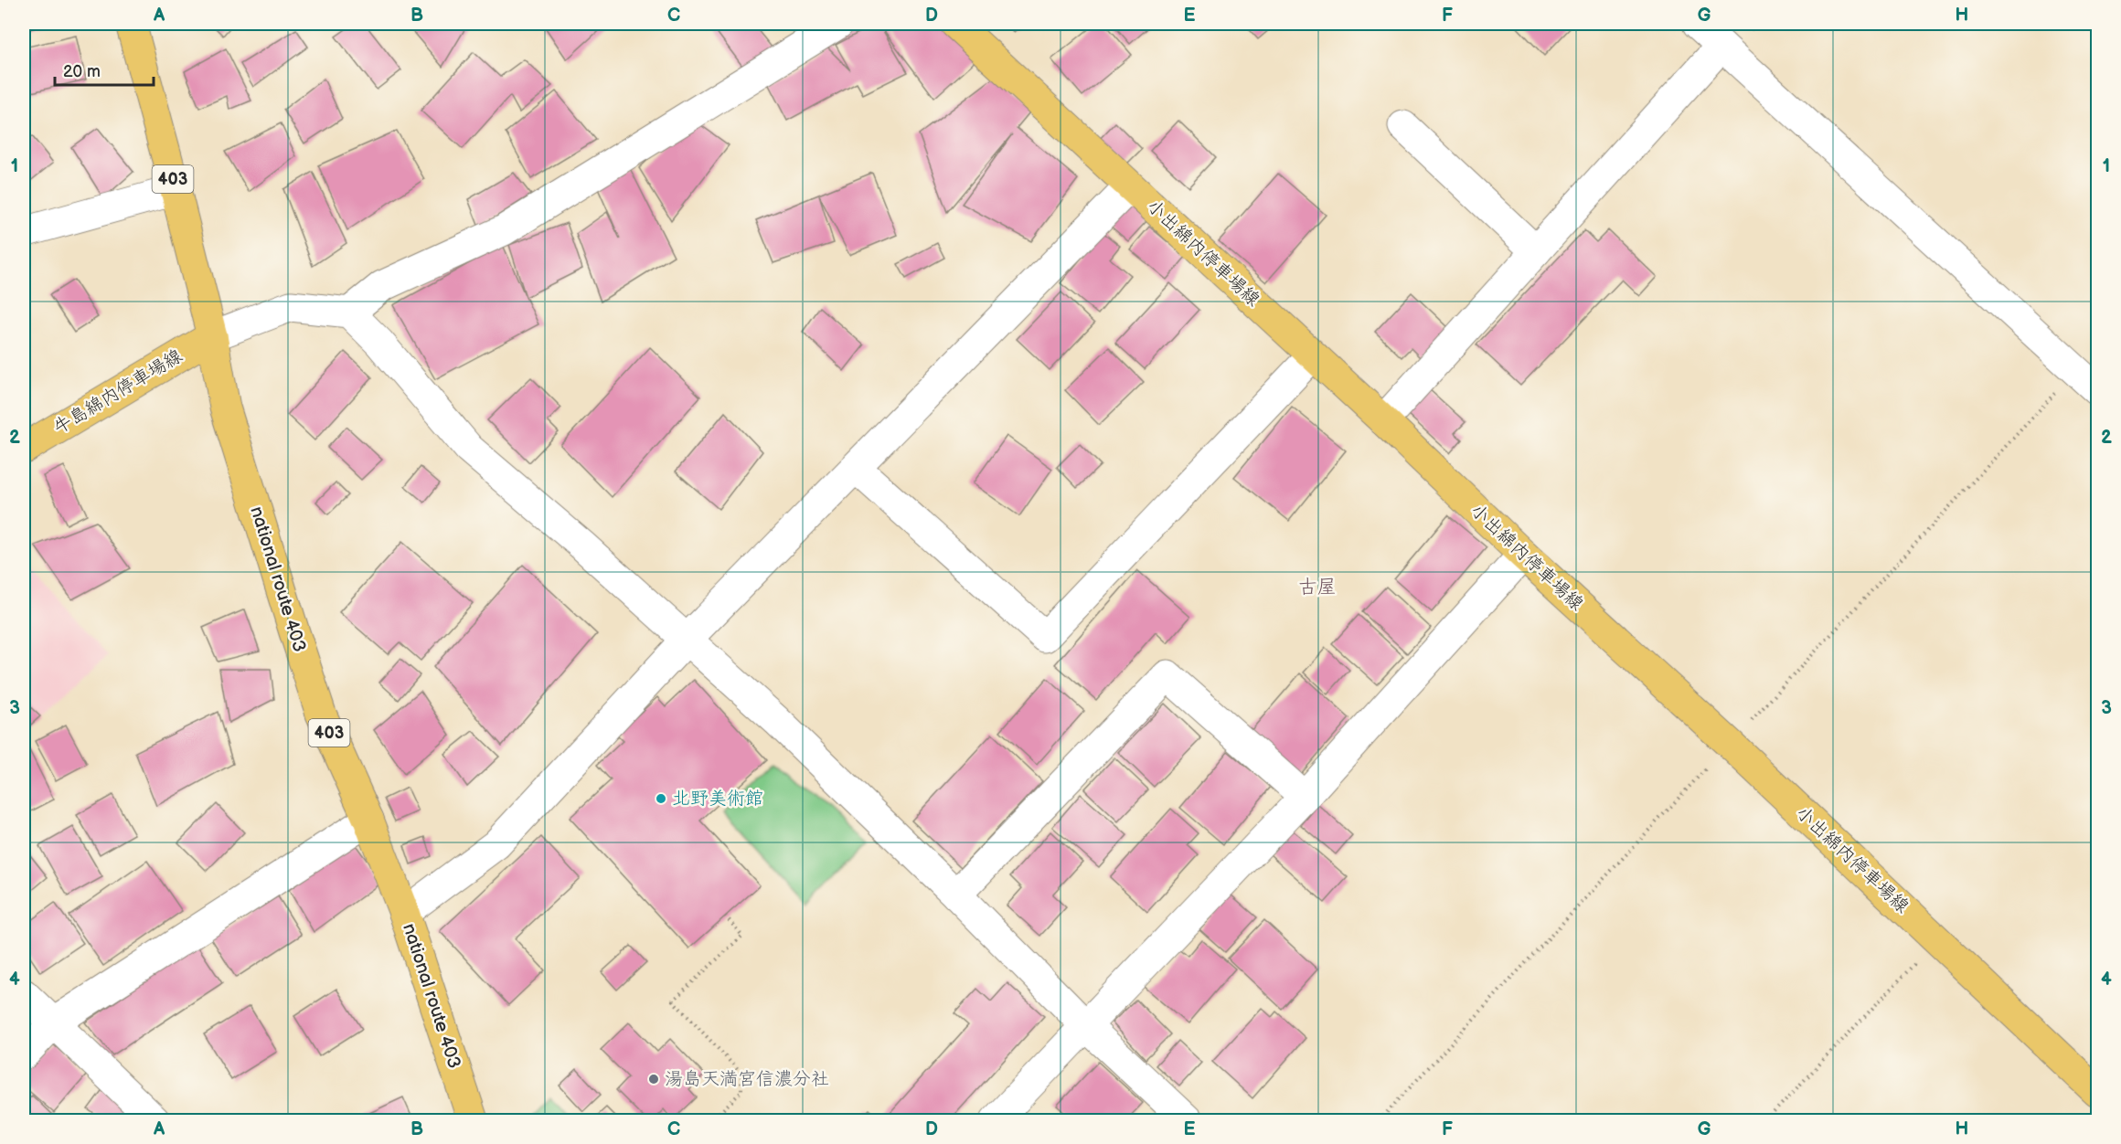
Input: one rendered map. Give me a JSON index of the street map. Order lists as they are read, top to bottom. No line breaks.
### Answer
{"streets":{"main road":["403","小出綿内停車場線","牛島綿内停車場線","national route 403"]},"crossings":[["牛島綿内停車場線","national route 403"]],"districts":["古屋"],"places":["北野美術館","湯島天満宮信濃分社"],"scale_bar":"20 m","grid":{"columns":["A","B","C","D","E","F","G","H"],"rows":["1","2","3","4"]}}
